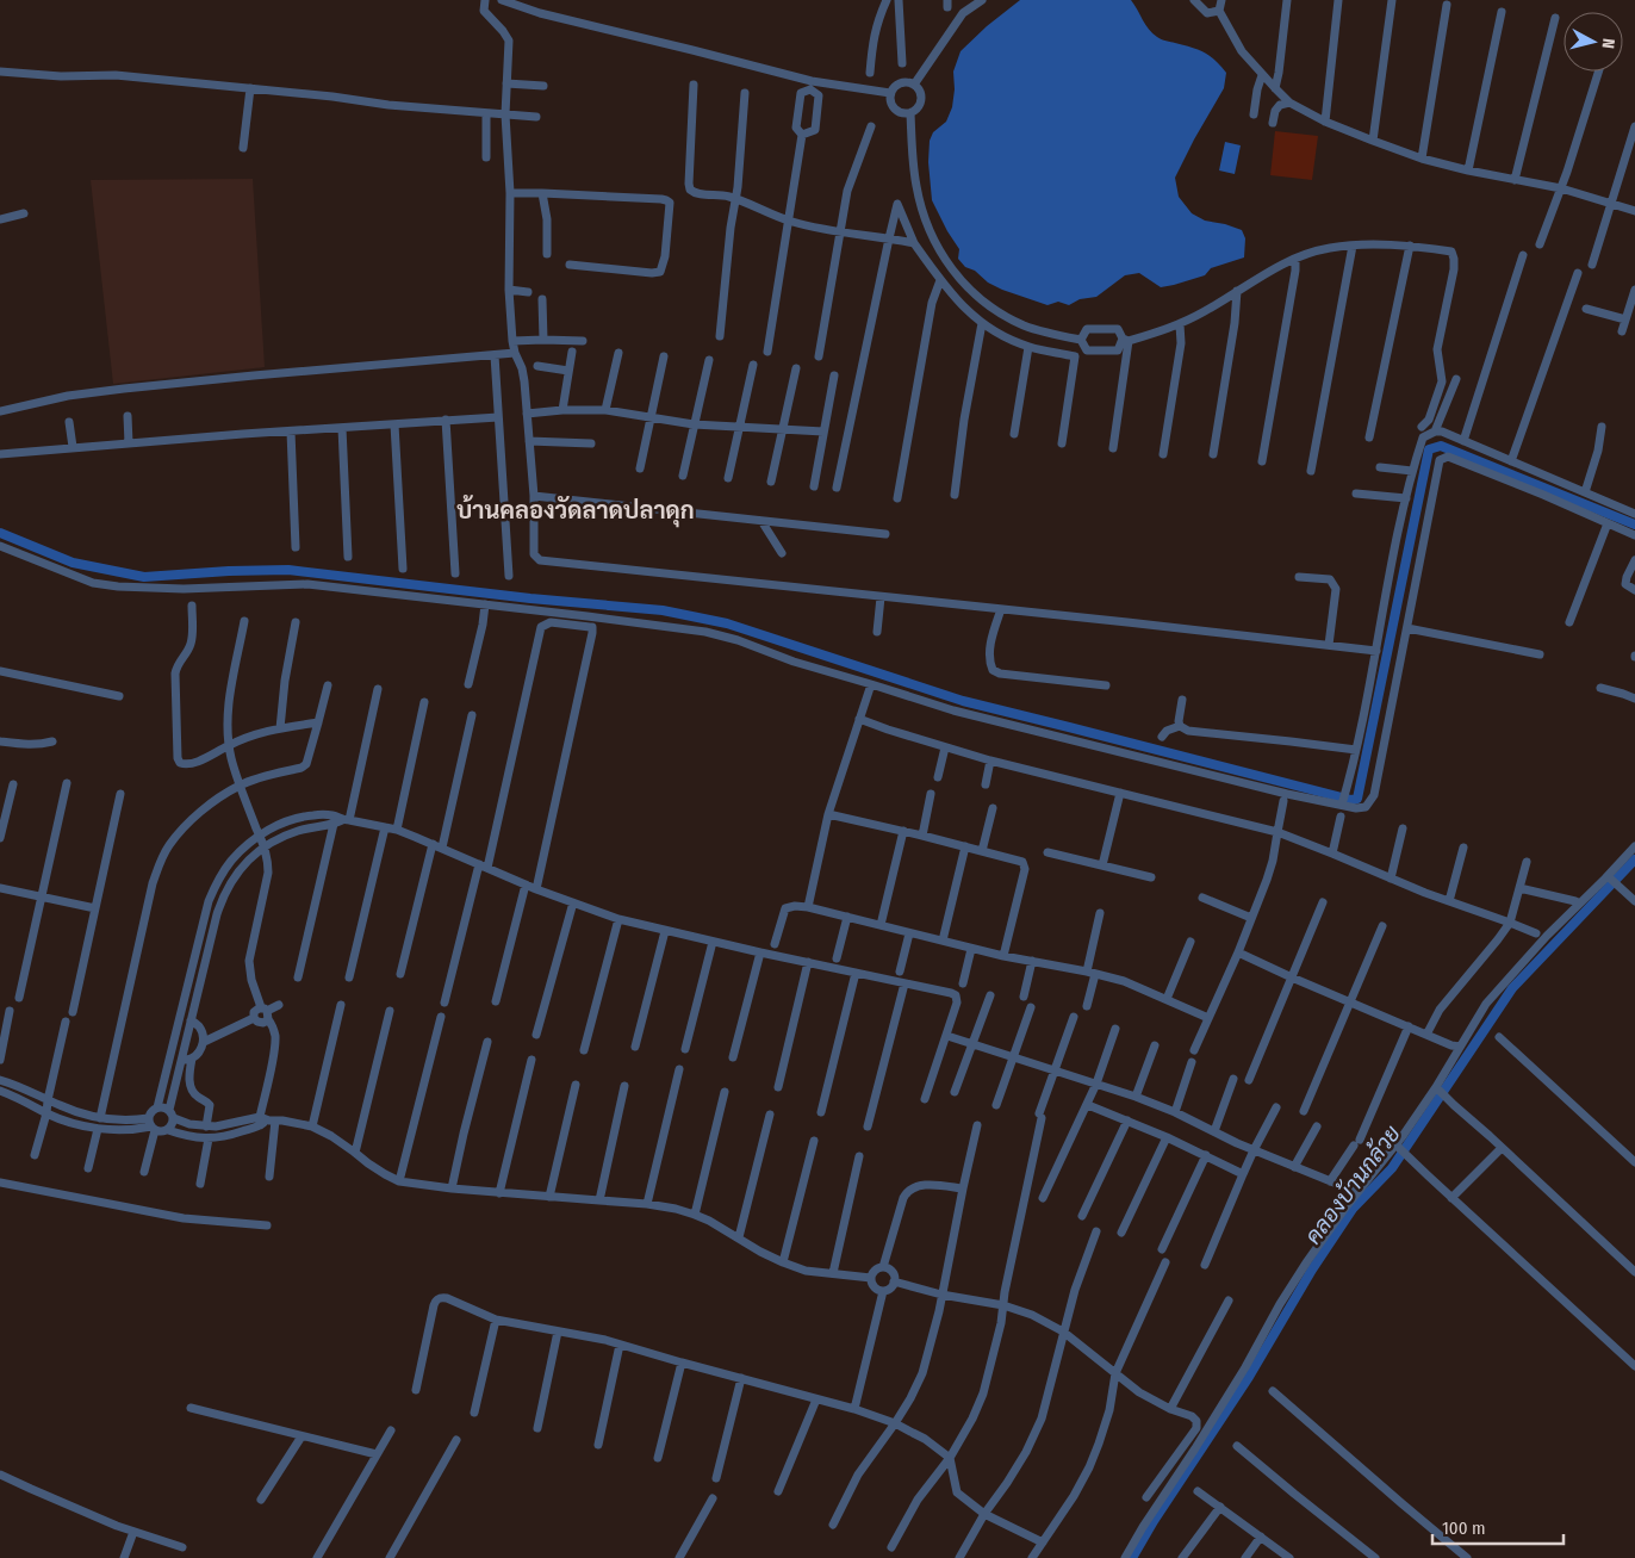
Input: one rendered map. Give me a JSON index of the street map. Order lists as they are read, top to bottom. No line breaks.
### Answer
{"districts":["บ้านคลองวัดลาดปลาดุก"],"water":["คลองบ้านกล้วย"],"scale_bar":"100 m","north":"right"}
